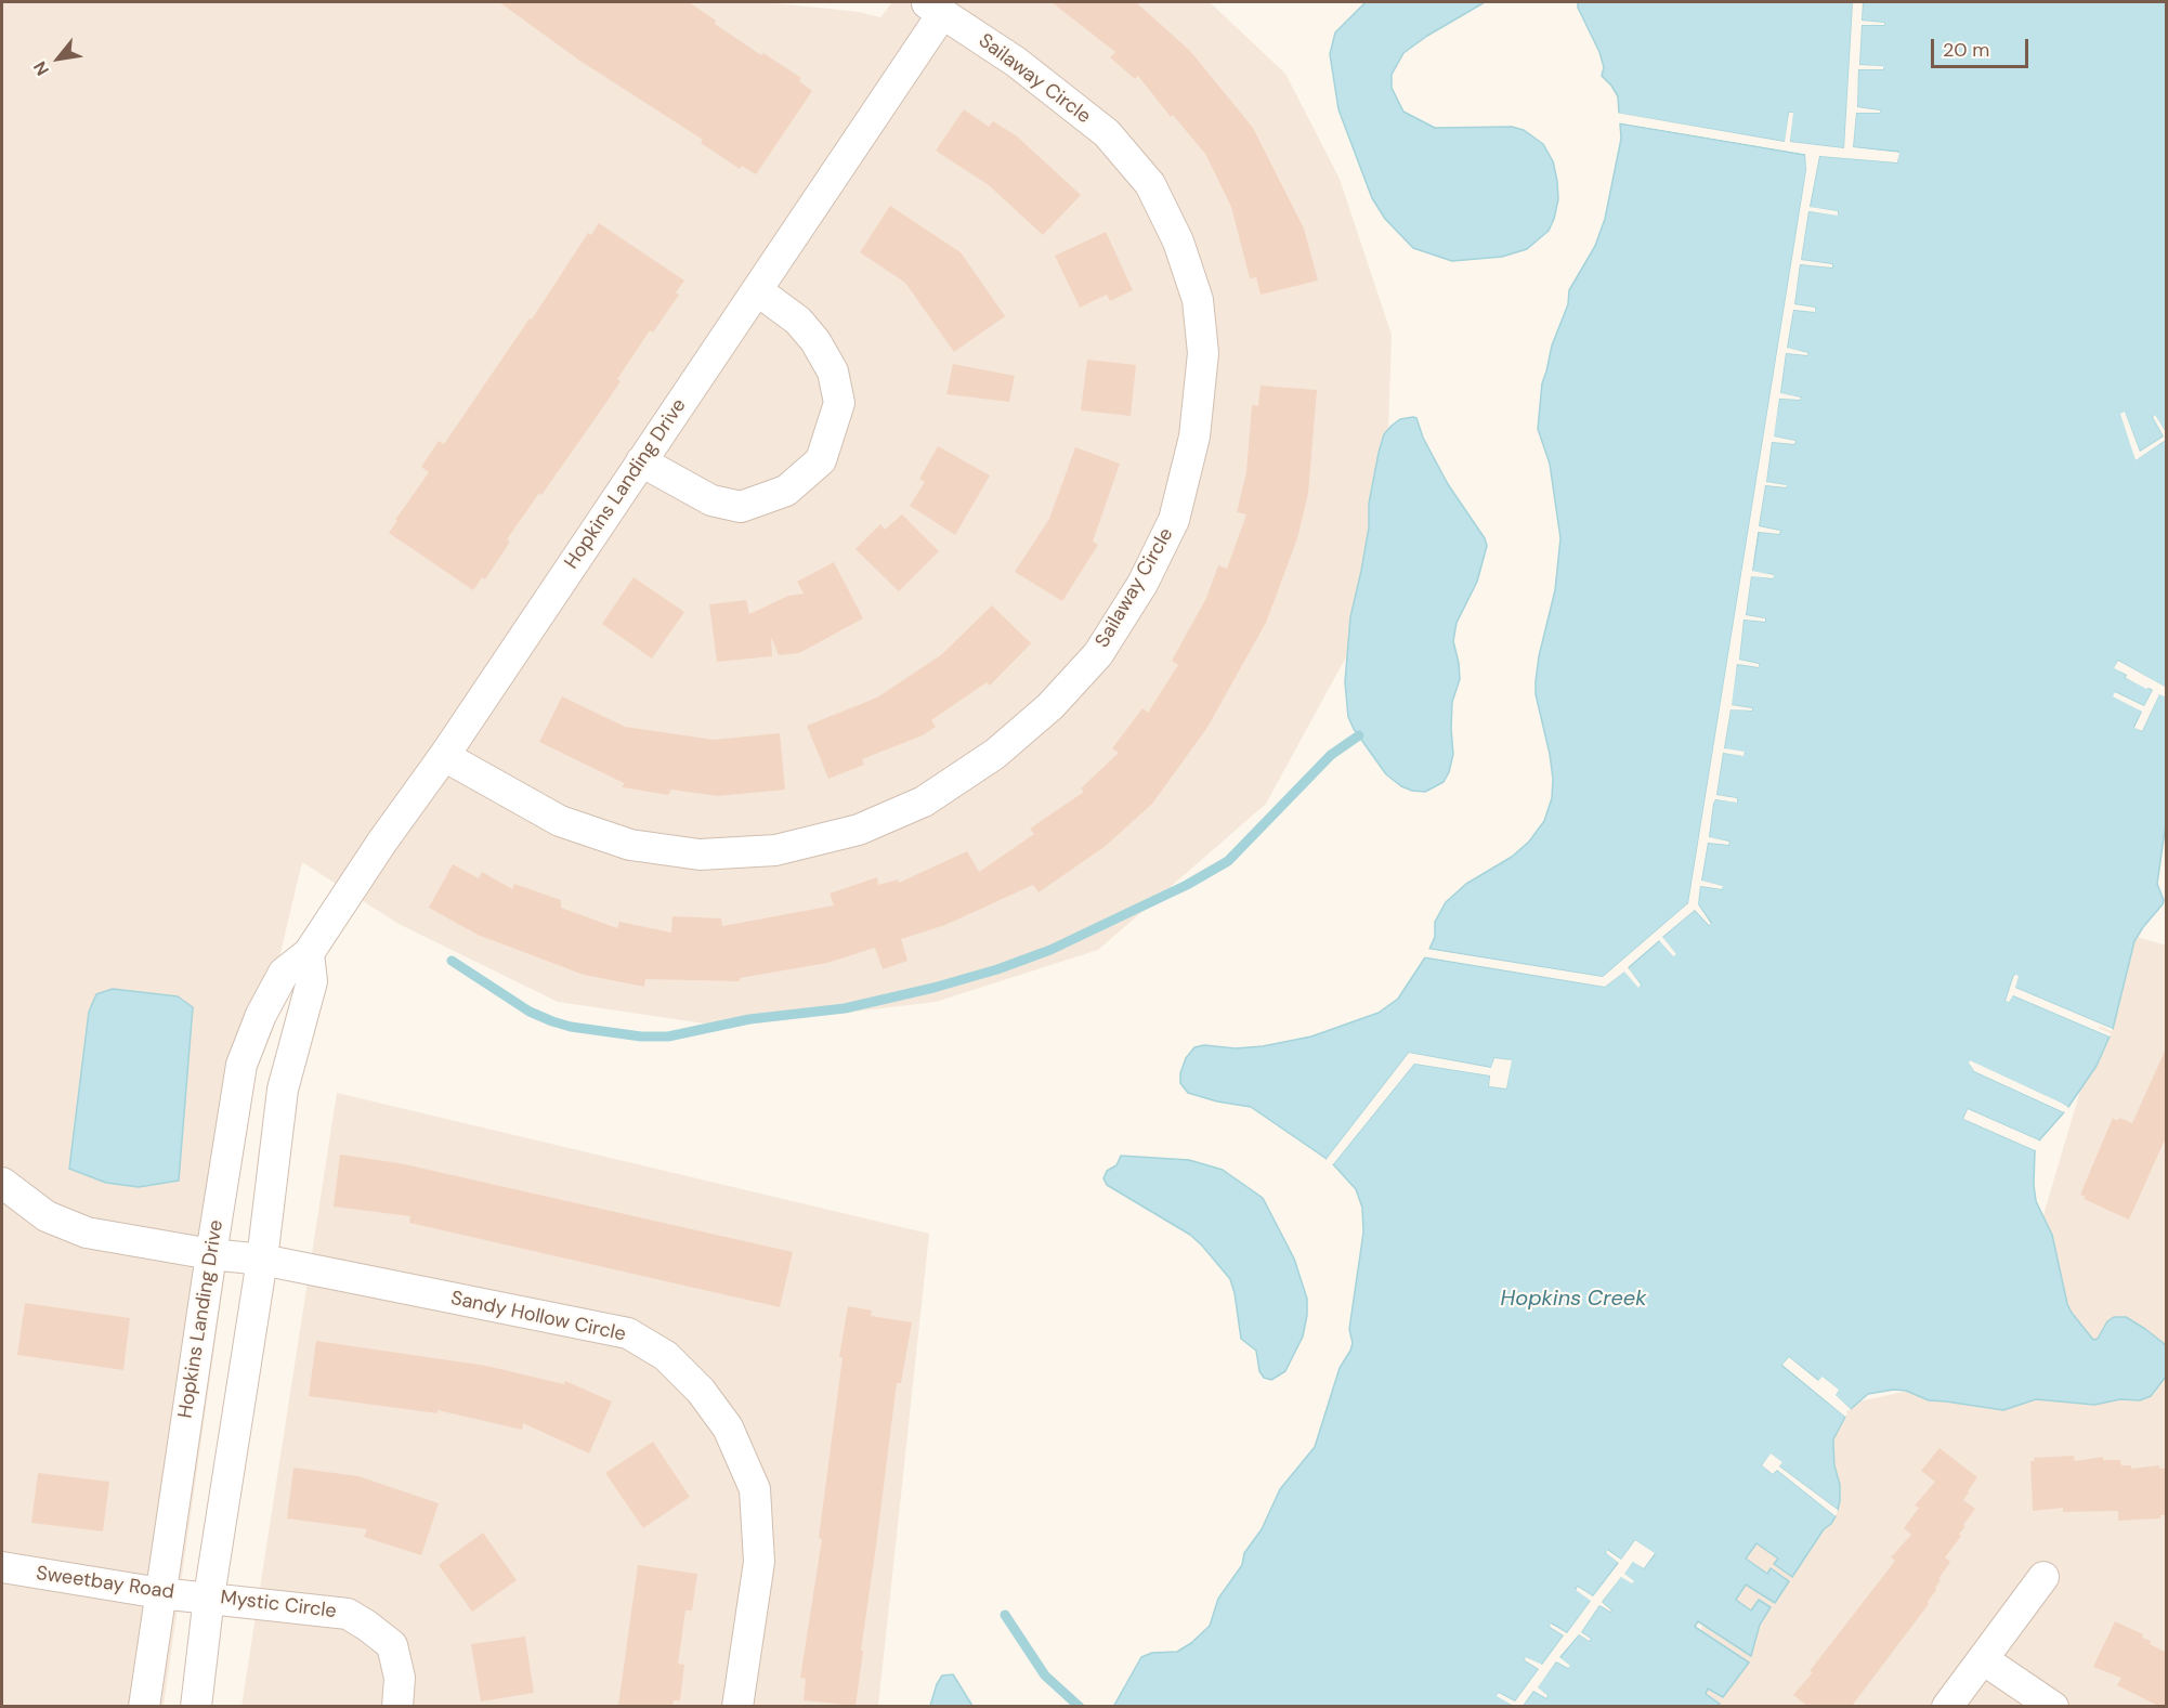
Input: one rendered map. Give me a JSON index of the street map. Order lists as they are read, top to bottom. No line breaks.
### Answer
{"streets":{"street":["Sailaway Circle","Hopkins Landing Drive","Sandy Hollow Circle","Sweetbay Road","Mystic Circle"]},"crossings":[["Sailaway Circle","Hopkins Landing Drive"],["Hopkins Landing Drive","Sandy Hollow Circle"],["Hopkins Landing Drive","Sweetbay Road"],["Sweetbay Road","Mystic Circle"]],"water":["Hopkins Creek"],"scale_bar":"20 m","north":"bottom left"}
